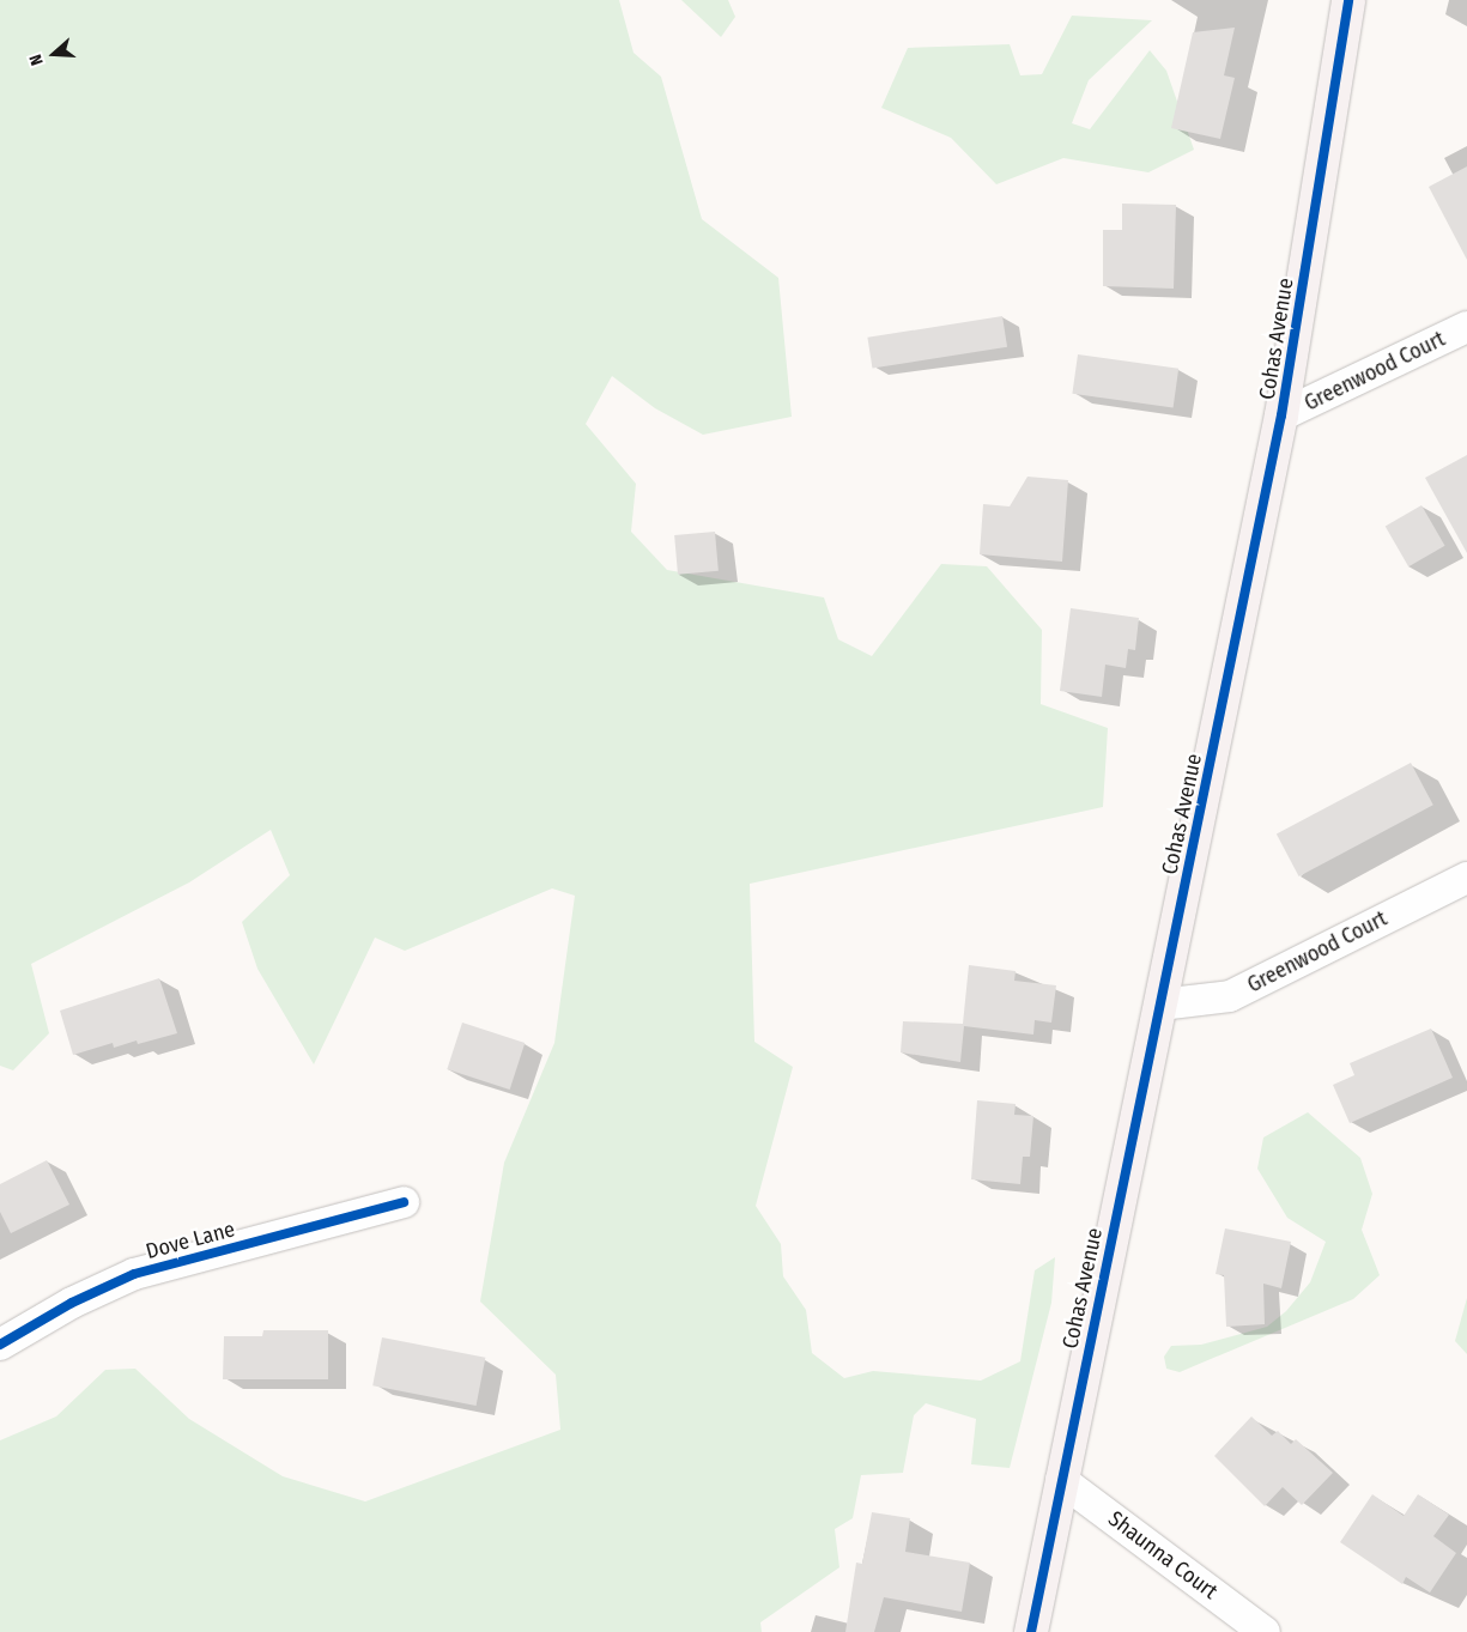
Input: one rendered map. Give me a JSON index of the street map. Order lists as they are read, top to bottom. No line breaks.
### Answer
{"streets":{"street":["Cohas Avenue","Greenwood Court","Dove Lane","Shaunna Court"]},"crossings":[["Cohas Avenue","Greenwood Court"],["Cohas Avenue","Shaunna Court"]],"north":"left"}
